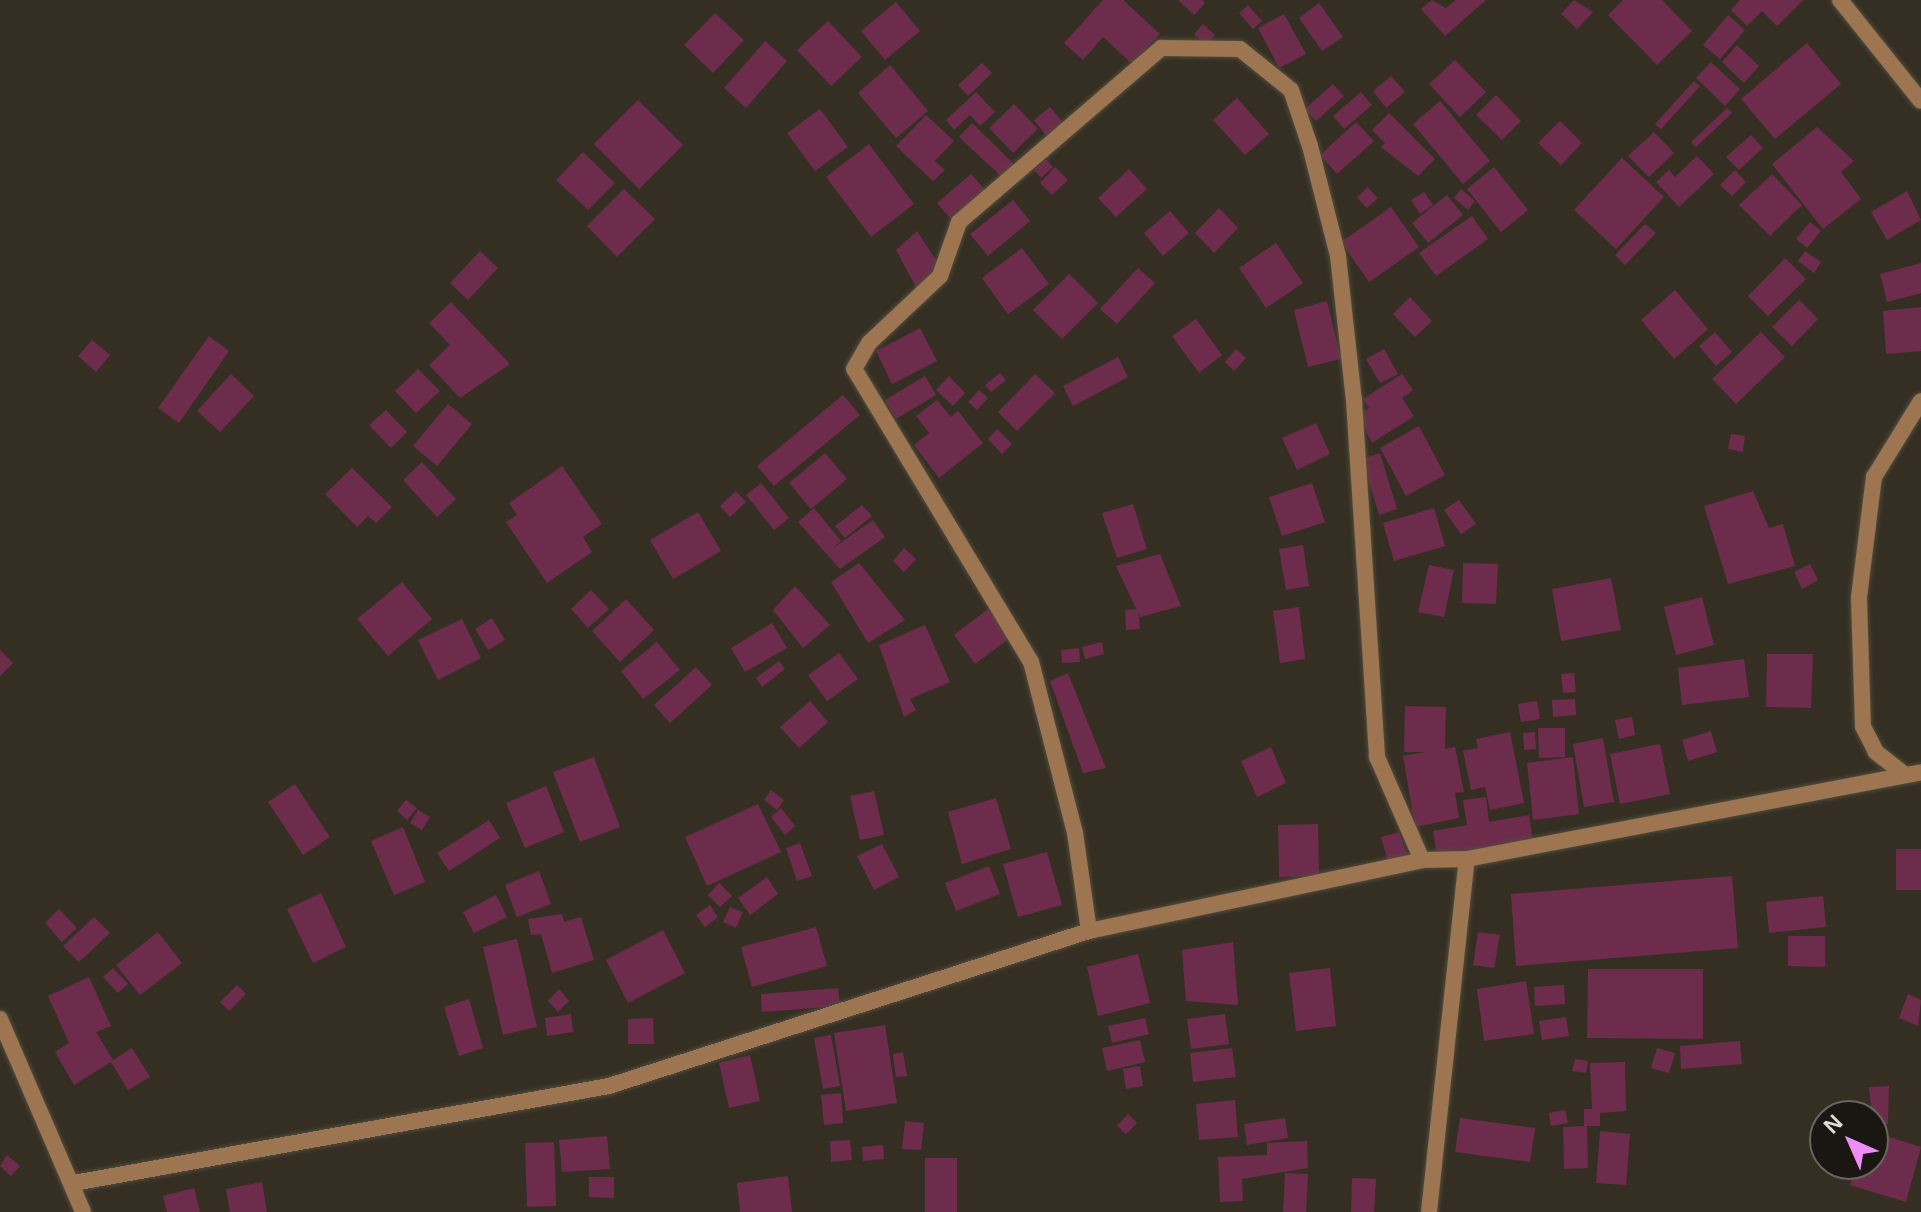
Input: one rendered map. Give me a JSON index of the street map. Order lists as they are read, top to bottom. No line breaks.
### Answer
{"north":"top left"}
